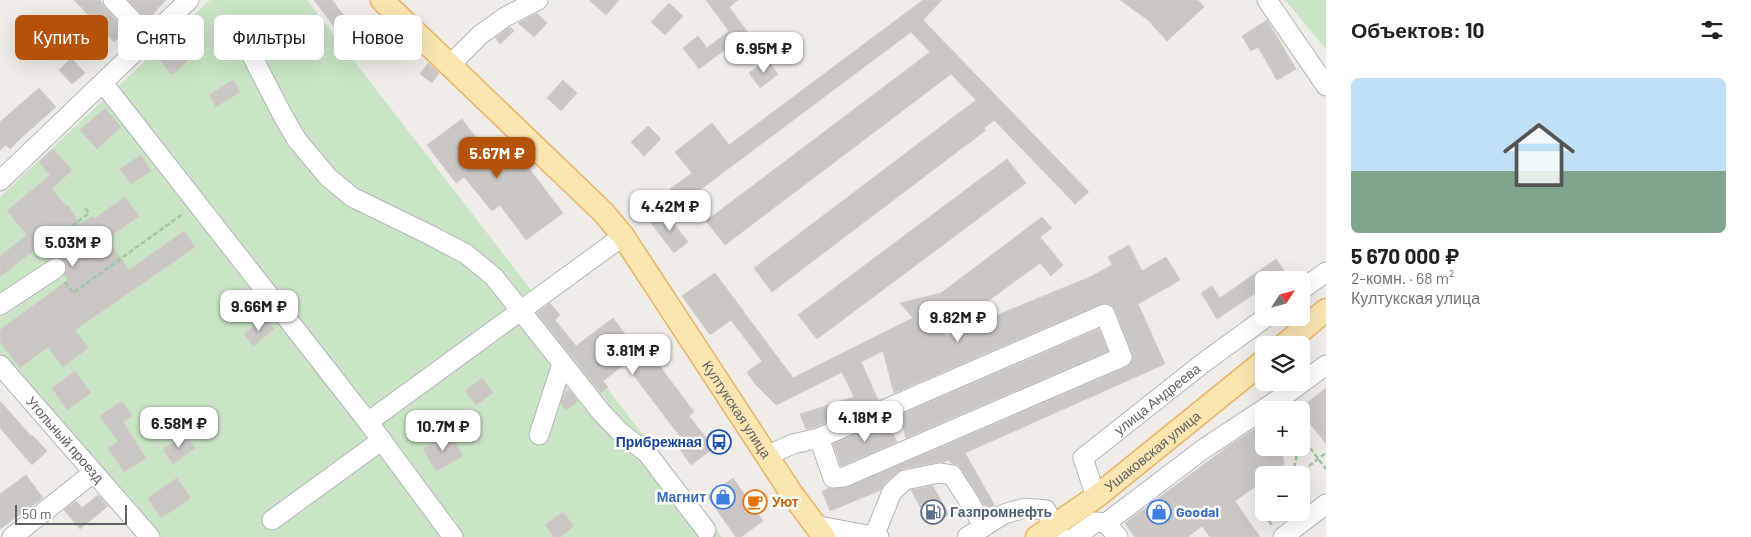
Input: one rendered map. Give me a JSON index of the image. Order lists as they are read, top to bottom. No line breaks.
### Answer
{"streets":{"main road":["Култукская улица","Ушаковская улица"],"street":["улица Андреева","Угольный проезд"]},"crossings":[["улица Андреева","Ушаковская улица"]],"places":{"bus stop":["Прибрежная"],"shop":["Магнит","Goodal"],"cafe":["Уют"],"fuel station":["Газпромнефть"]},"scale_bar":"50 m","north":"top right","page":{"heading":"Объектов: 10","chip":["Купить","Снять","Фильтры","Новое"],"price":["6.95M ₽","5.67M ₽","4.42M ₽","5.03M ₽","9.66M ₽","9.82M ₽","3.81M ₽","4.18M ₽","6.58M ₽","10.7M ₽"],"list":[{"name":"5 670 000 ₽","note":"2-комн. · 68 m² · Култукская улица"}],"map_buttons":["+","−"],"scale":"50 m"}}
